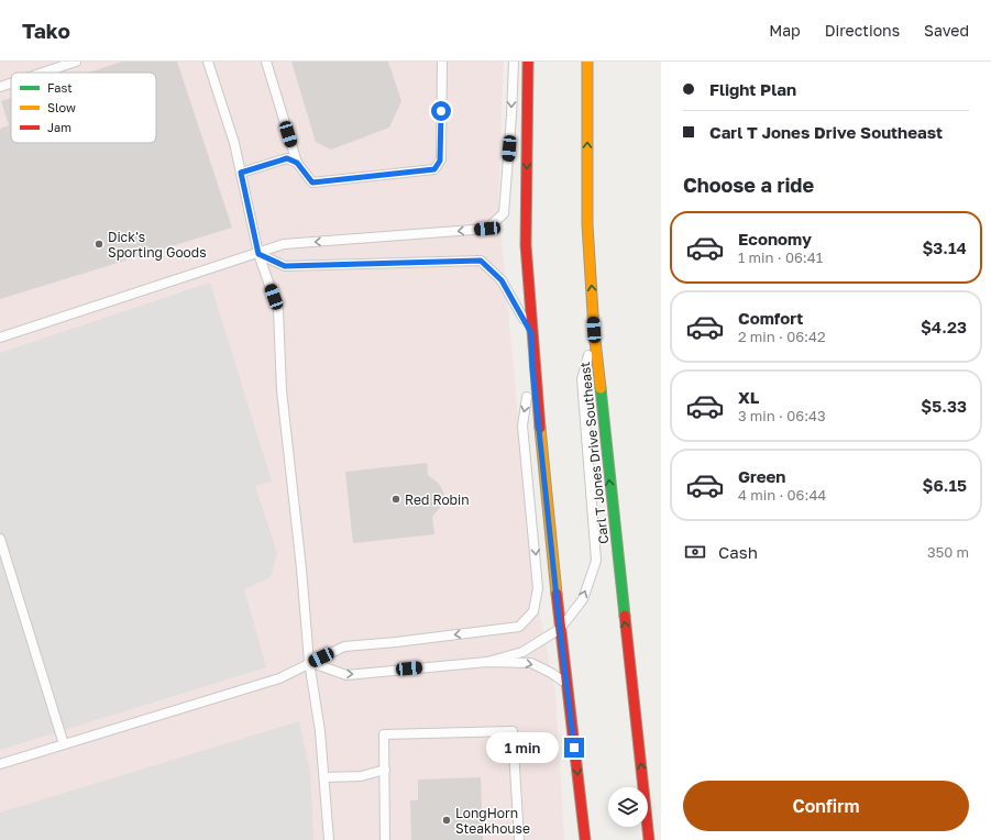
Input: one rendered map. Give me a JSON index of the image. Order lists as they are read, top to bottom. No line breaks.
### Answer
{"streets":{"main road":["Carl T Jones Drive Southeast"]},"places":["Dick's Sporting Goods","Red Robin","LongHorn Steakhouse"],"legend":["Fast","Slow","Jam"],"page":{"header":"Tako","nav":["Map","Directions","Saved"],"banner":["Flight Plan","Carl T Jones Drive Southeast"],"heading":"Choose a ride","list":[{"name":"Economy","note":"1 min · 06:41","value":"$3.14"},{"name":"Comfort","note":"2 min · 06:42","value":"$4.23"},{"name":"XL","note":"3 min · 06:43","value":"$5.33"},{"name":"Green","note":"4 min · 06:44","value":"$6.15"}],"pay":["Cash","350 m"],"bubble":"1 min","buttons":"Confirm"}}
